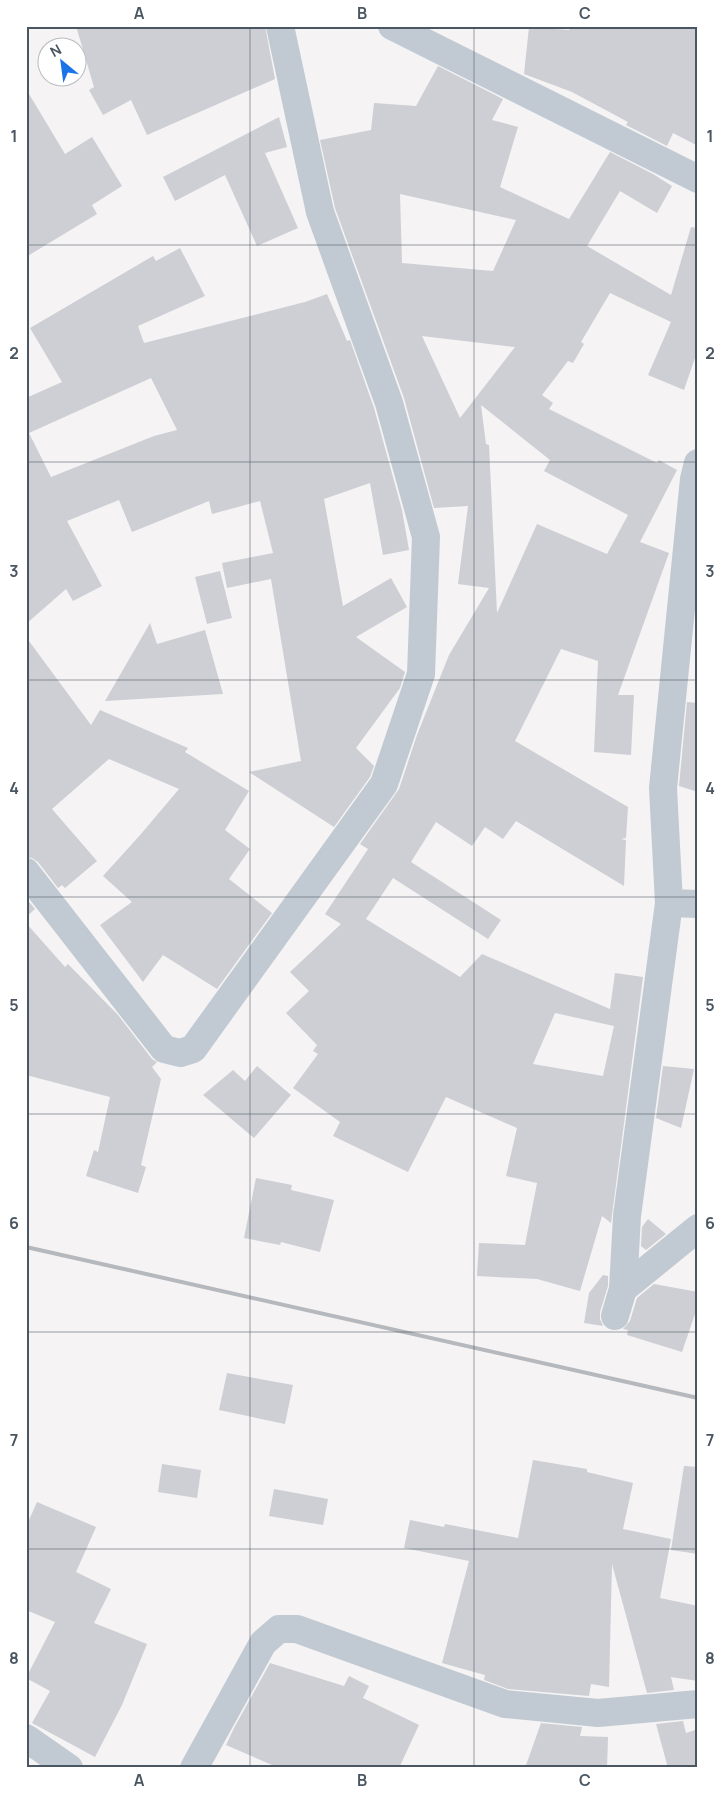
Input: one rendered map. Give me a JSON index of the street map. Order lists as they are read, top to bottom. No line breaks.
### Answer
{"north":"top left","grid":{"columns":["A","B","C"],"rows":["1","2","3","4","5","6","7","8"]}}
